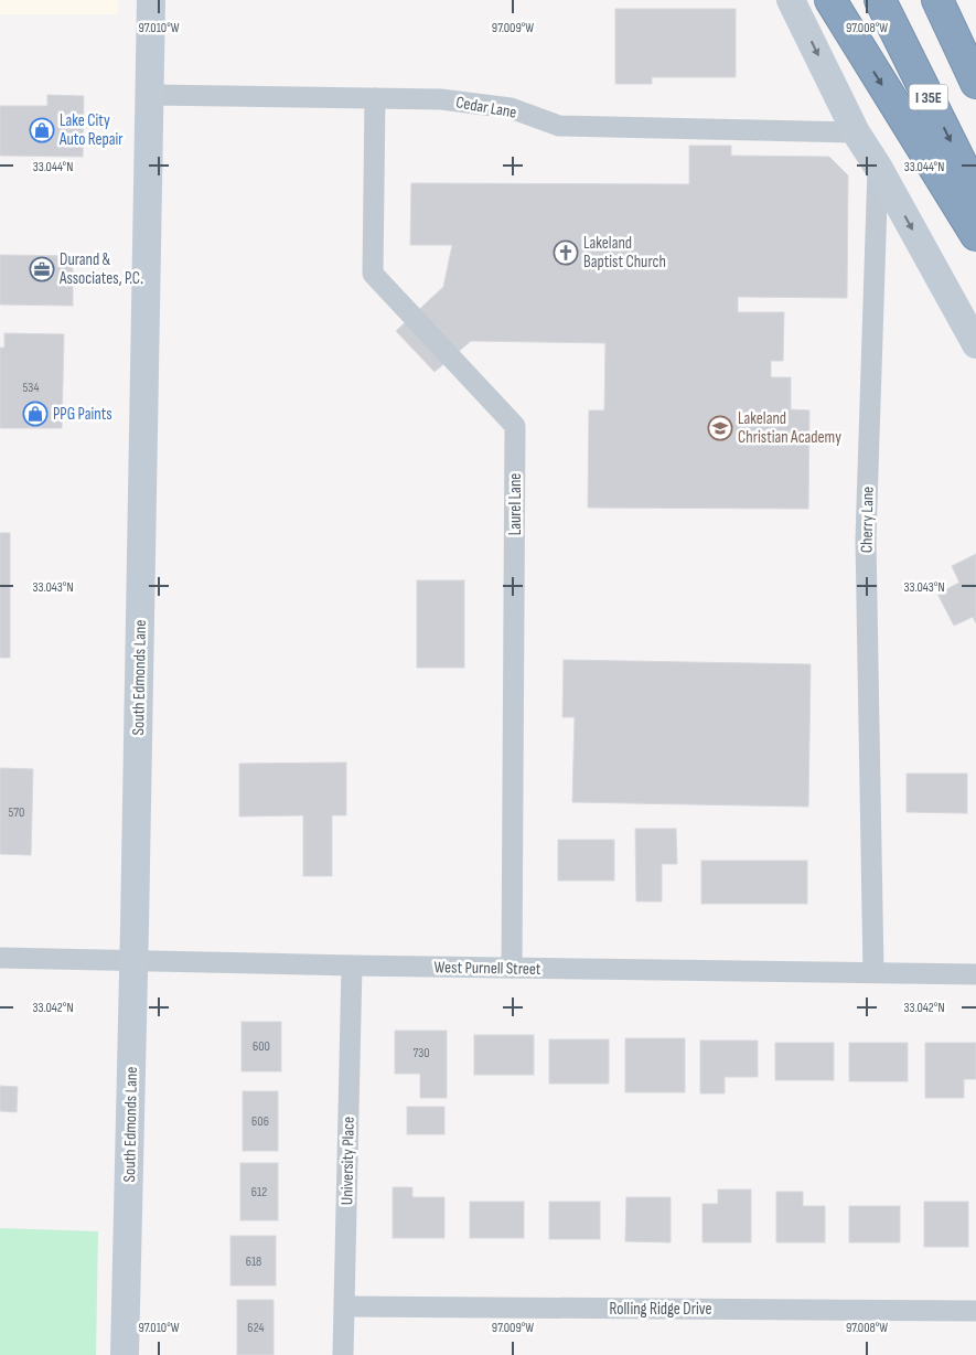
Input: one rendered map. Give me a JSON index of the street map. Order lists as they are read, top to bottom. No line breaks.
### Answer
{"streets":{"highway":["I 35E"],"street":["Cedar Lane","Laurel Lane","Cherry Lane","South Edmonds Lane","West Purnell Street","University Place","Rolling Ridge Drive"]},"crossings":[["Cedar Lane","Laurel Lane"],["Cedar Lane","South Edmonds Lane"],["Laurel Lane","West Purnell Street"],["Cherry Lane","West Purnell Street"],["South Edmonds Lane","West Purnell Street"],["West Purnell Street","University Place"],["University Place","Rolling Ridge Drive"]],"places":{"shop":["Lake City Auto Repair","PPG Paints"],"church":["Lakeland Baptist Church"],"office":["Durand & Associates, P.C."],"school or university":["Lakeland Christian Academy"]},"house_numbers":["534","570","600","730","606","612","618","624"],"coordinates":["97.010°W","97.009°W","97.008°W","33.044°N","33.043°N","33.042°N"]}
